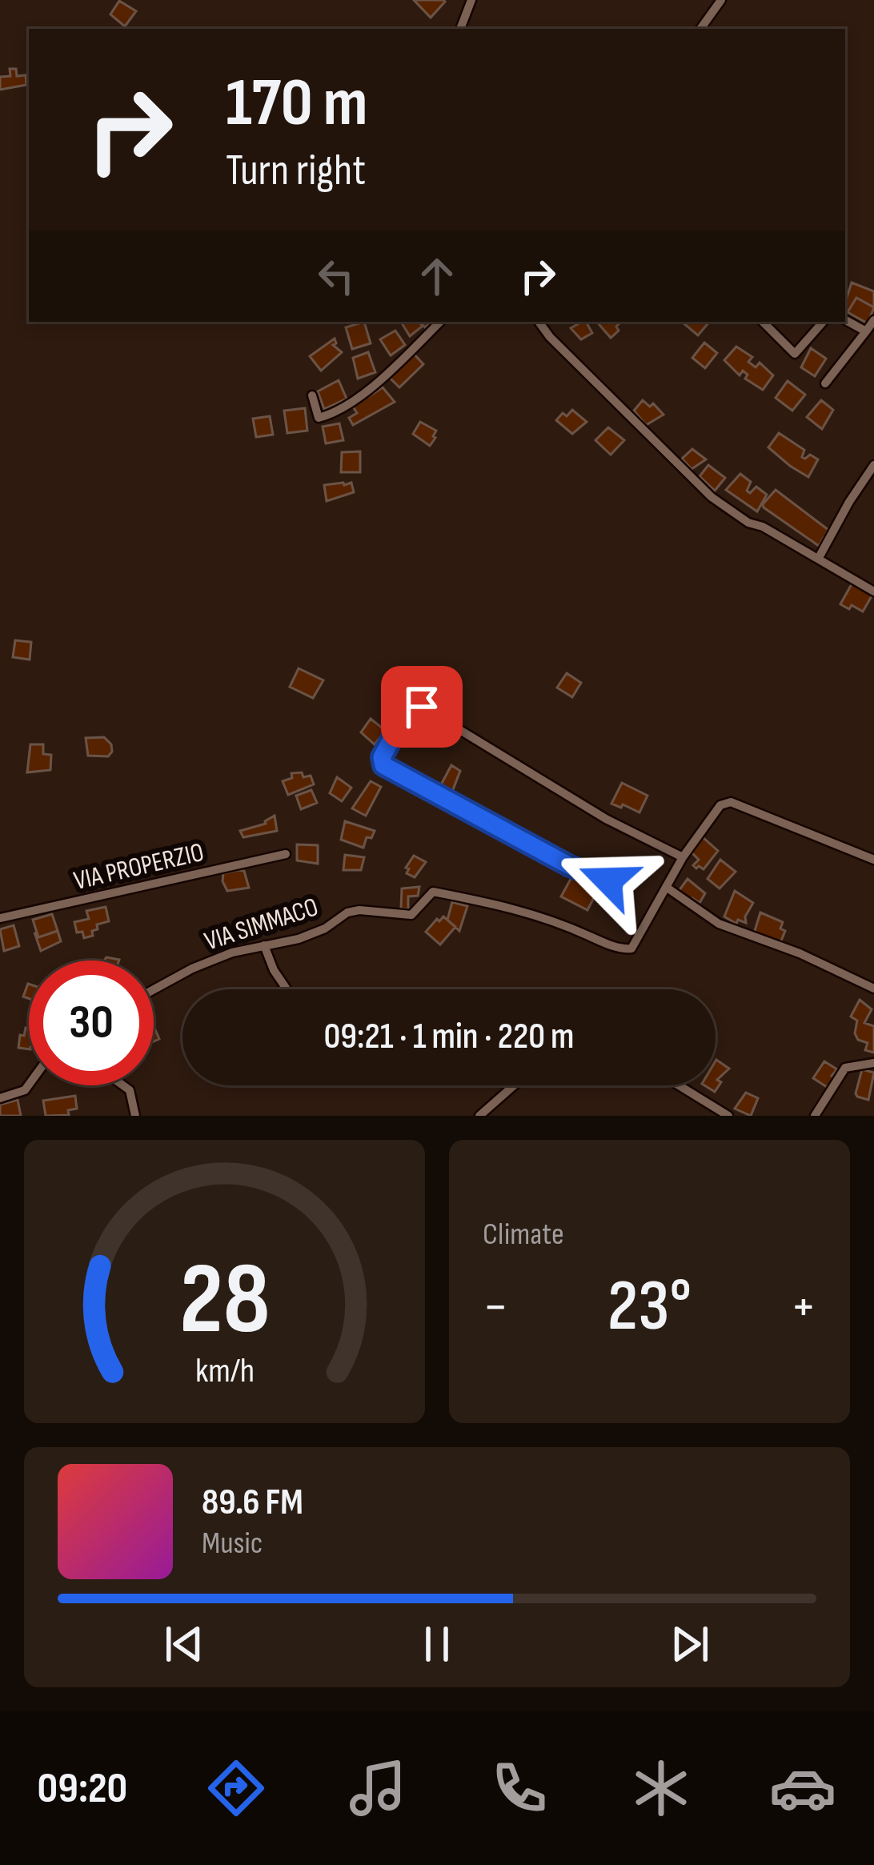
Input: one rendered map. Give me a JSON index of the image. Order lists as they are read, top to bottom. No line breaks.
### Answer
{"streets":{"street":["VIA PROPERZIO","VIA SIMMACO"]},"page":{"turn":["170 m","Turn right"],"limit":"30","trip":"09:21 · 1 min · 220 m","tile":"Climate","heat":["−","23°","+"],"song":["89.6 FM","Music"],"tabs":"09:20","gauge":["28","km/h"]}}
